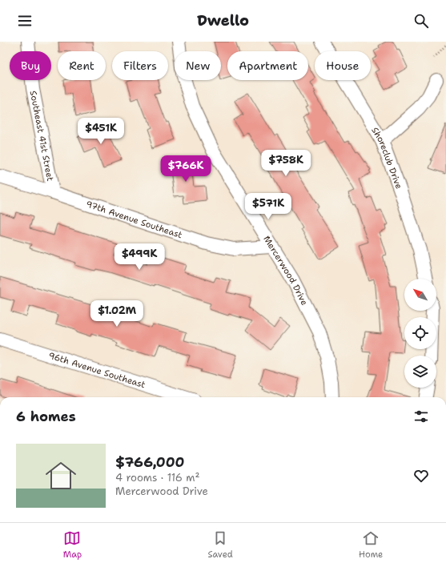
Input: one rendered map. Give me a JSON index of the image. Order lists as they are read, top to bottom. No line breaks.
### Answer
{"streets":{"street":["Southeast 41st Street","Shoreclub Drive","97th Avenue Southeast","Mercerwood Drive","96th Avenue Southeast"]},"crossings":[["Southeast 41st Street","97th Avenue Southeast"],["97th Avenue Southeast","Mercerwood Drive"]],"north":"top left","page":{"header":"Dwello","chip":["Buy","Rent","Filters","New","Apartment","House"],"price":["$451K","$758K","$766K","$571K","$499K","$1.02M"],"heading":"6 homes","list":[{"name":"$766,000","note":"4 rooms · 116 m² · Mercerwood Drive"}],"tabs":["Map","Saved","Home"]}}
